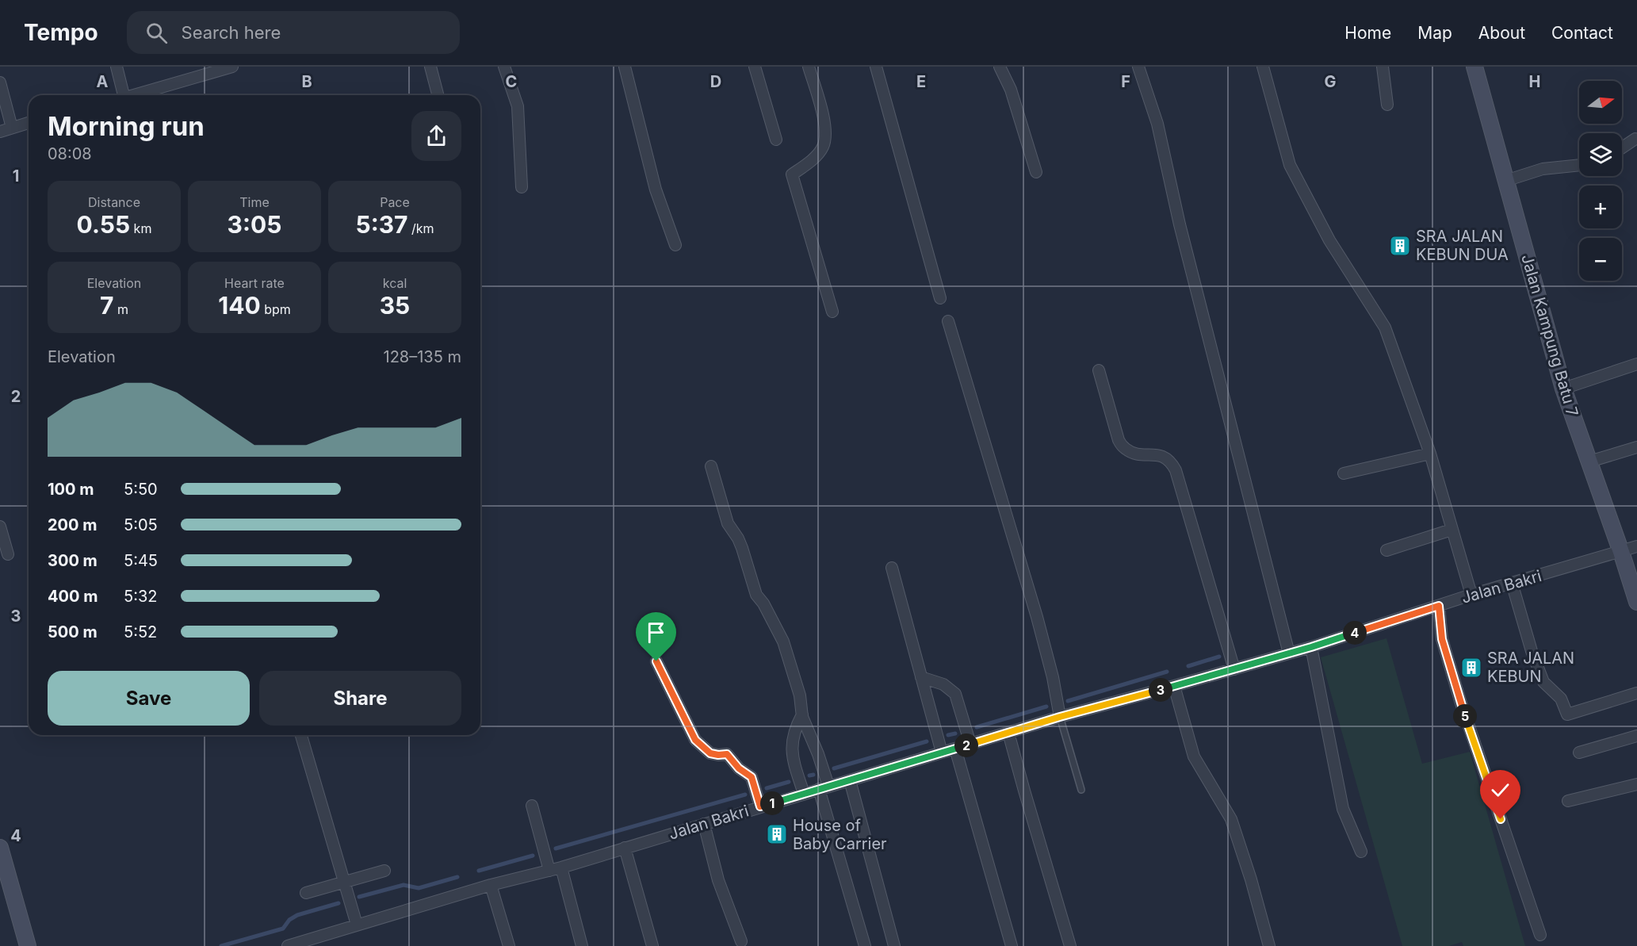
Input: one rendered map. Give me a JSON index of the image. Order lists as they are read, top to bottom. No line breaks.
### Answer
{"streets":{"street":["Jalan Kampung Batu 7","Jalan Bakri"]},"crossings":[["Jalan Kampung Batu 7","Jalan Bakri"]],"places":{"building":["SRA JALAN KEBUN DUA","SRA JALAN KEBUN","House of Baby Carrier"]},"north":"right","page":{"header":"Tempo","search":"Search here","nav":["Home","Map","About","Contact"],"map_buttons":["+","−"],"heading":["Morning run","08:08"],"stats":[["Distance","0.55 km"],["Time","3:05"],["Pace","5:37 /km"],["Elevation","7 m"],["Heart rate","140 bpm"],["kcal","35"]],"chart":["Elevation","128–135 m"],"list":[{"name":"100 m","note":"5:50"},{"name":"200 m","note":"5:05"},{"name":"300 m","note":"5:45"},{"name":"400 m","note":"5:32"},{"name":"500 m","note":"5:52"}],"pins":["4","3","5","2","1"],"buttons":["Save","Share"]},"grid":{"columns":["A","B","C","D","E","F","G","H"],"rows":["1","2","3","4"]}}
